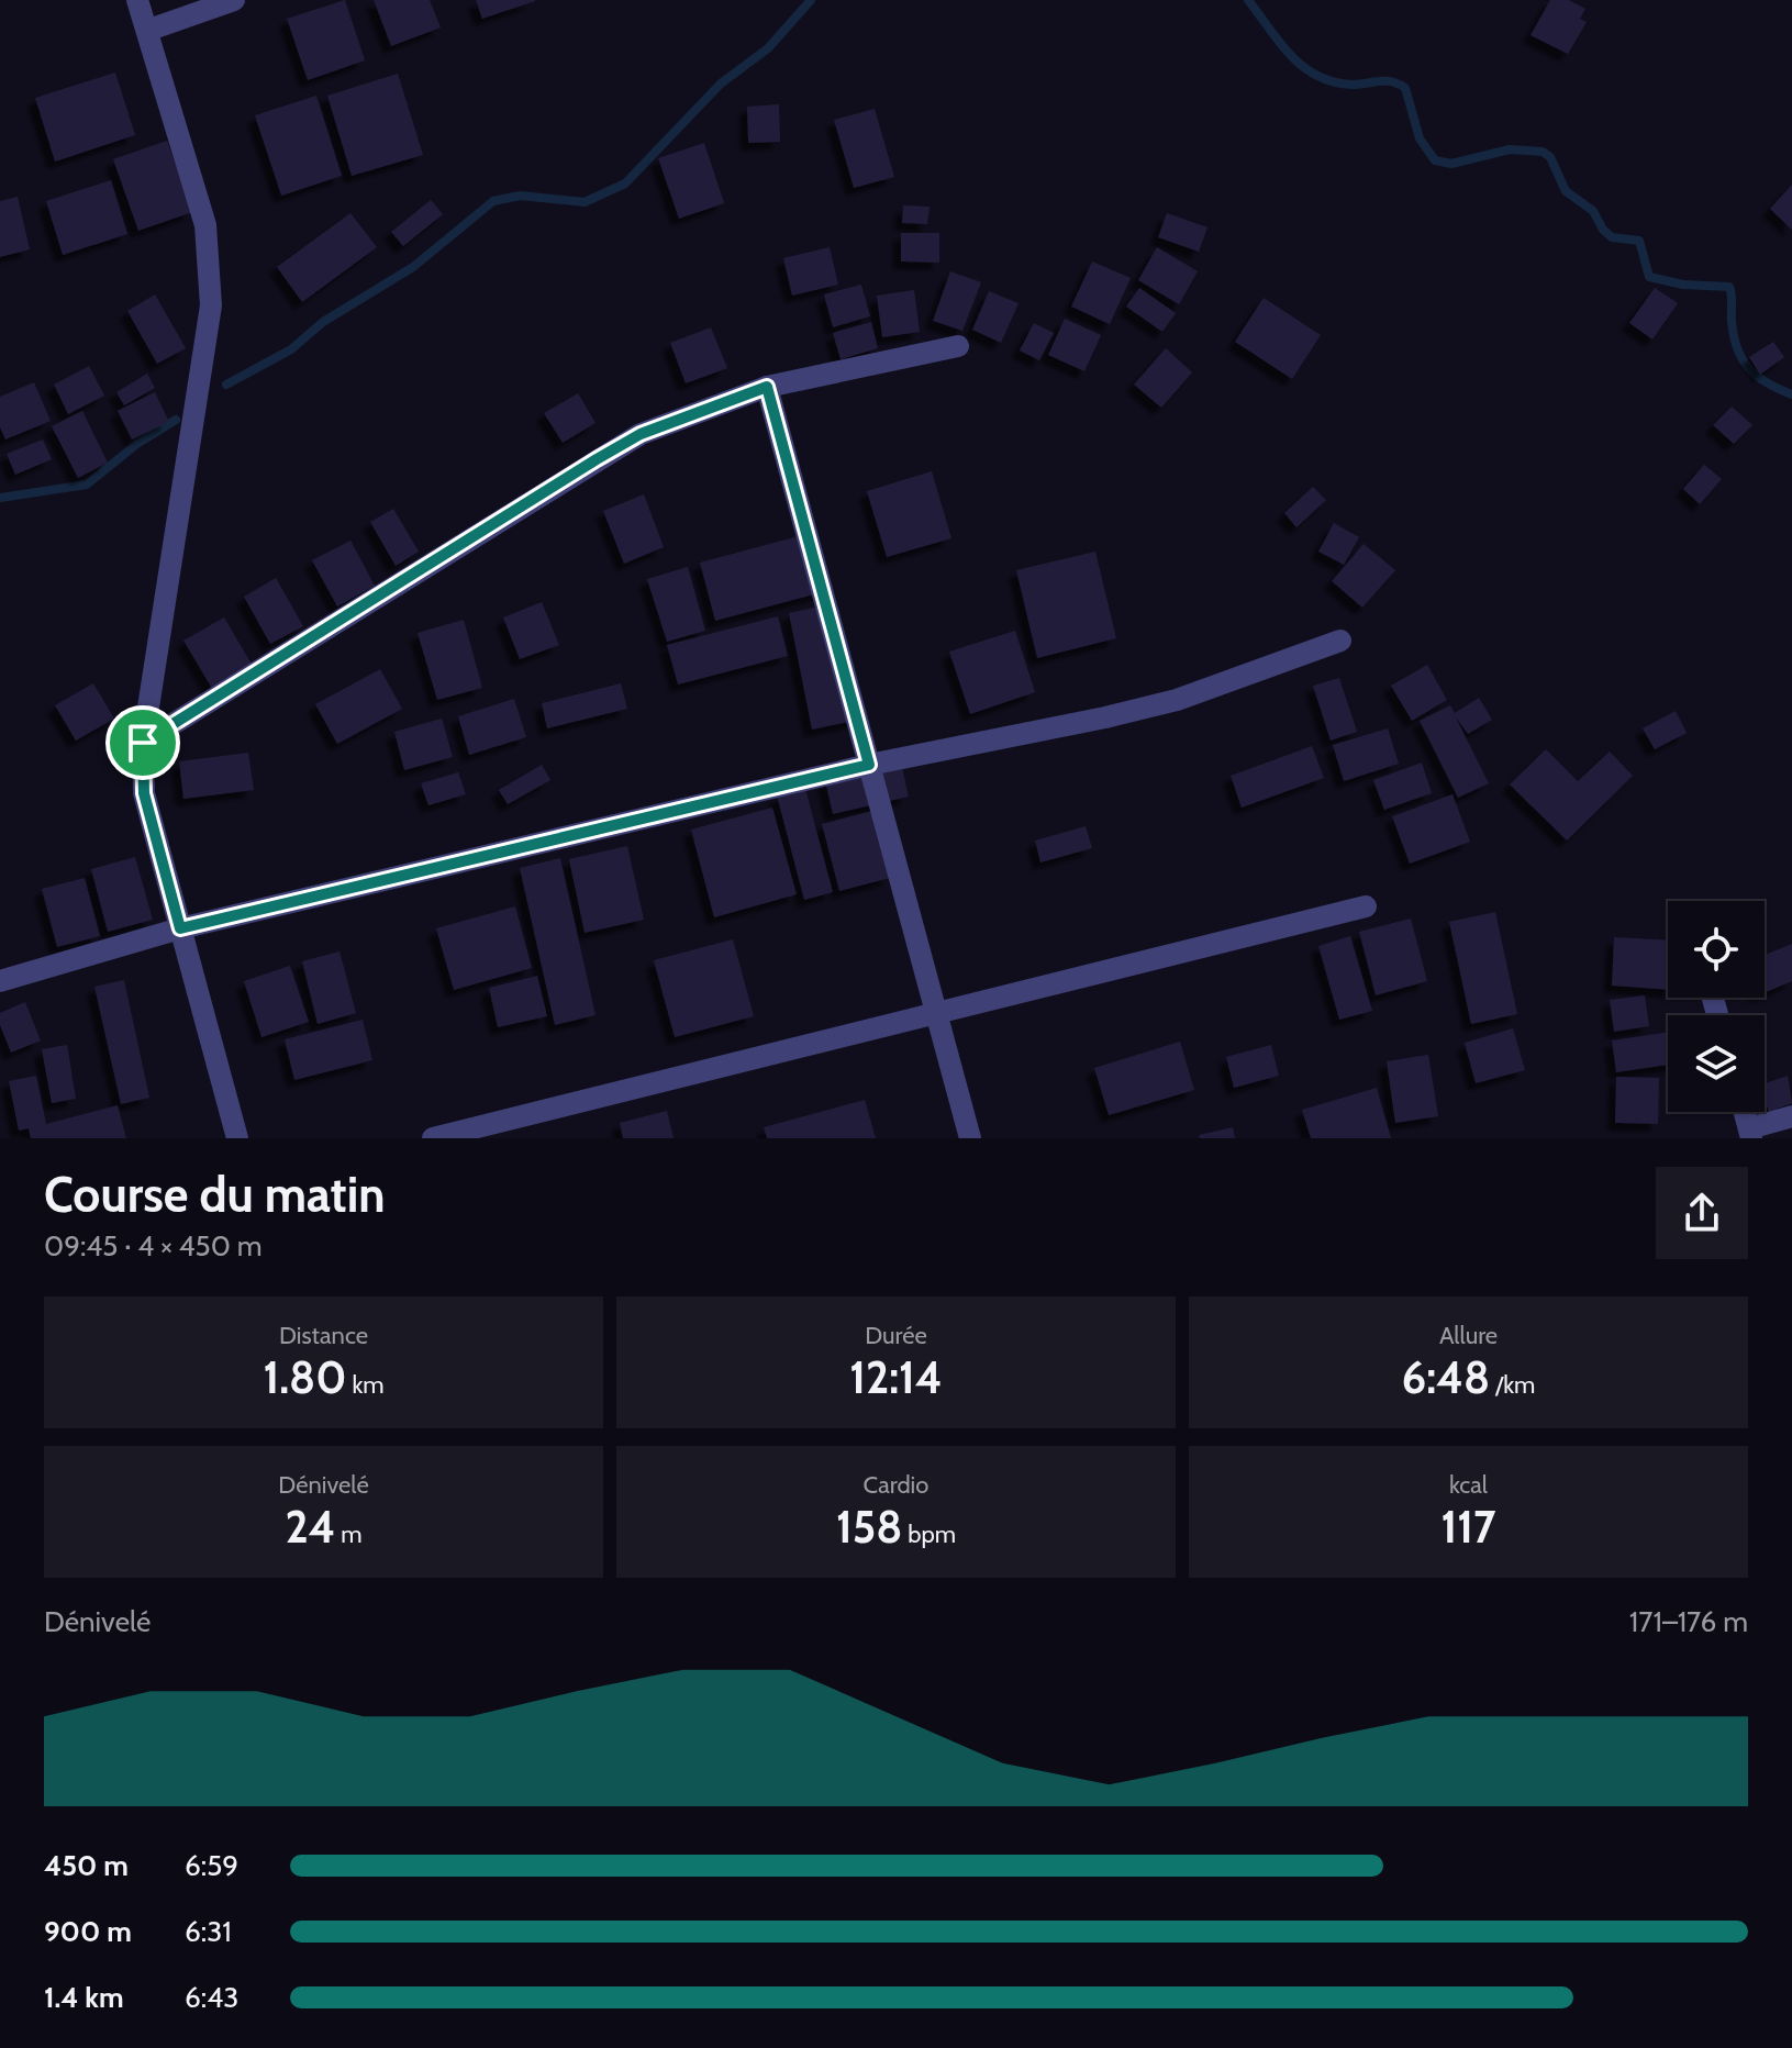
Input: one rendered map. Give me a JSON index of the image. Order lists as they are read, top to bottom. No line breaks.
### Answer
{"page":{"heading":["Course du matin","09:45 · 4 × 450 m"],"stats":[["Distance","1.80 km"],["Durée","12:14"],["Allure","6:48 /km"],["Dénivelé","24 m"],["Cardio","158 bpm"],["kcal","117"]],"chart":["Dénivelé","171–176 m"],"list":[{"name":"450 m","note":"6:59"},{"name":"900 m","note":"6:31"},{"name":"1.4 km","note":"6:43"}]}}
